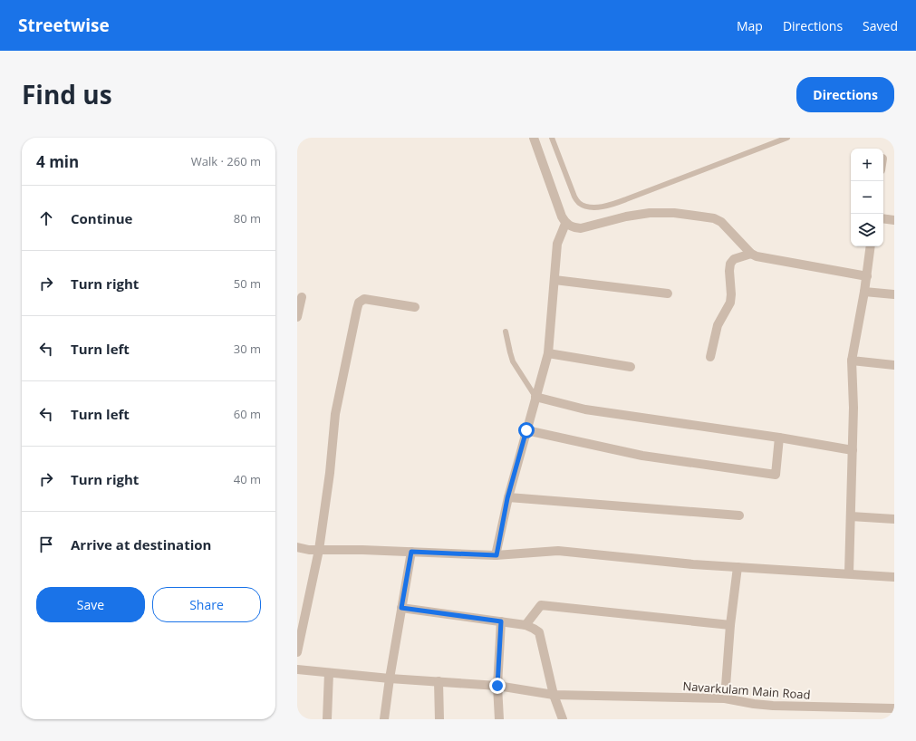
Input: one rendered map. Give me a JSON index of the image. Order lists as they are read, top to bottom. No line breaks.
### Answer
{"streets":{"street":["Navarkulam Main Road"]},"page":{"header":"Streetwise","nav":["Map","Directions","Saved"],"title":"Find us","buttons":["Directions",["Save","Share"]],"heading":["4 min","Walk · 260 m"],"map_buttons":["+","−"],"list":[["Continue","80 m"],["Turn right","50 m"],["Turn left","30 m"],["Turn left","60 m"],["Turn right","40 m"],"Arrive at destination"]}}
